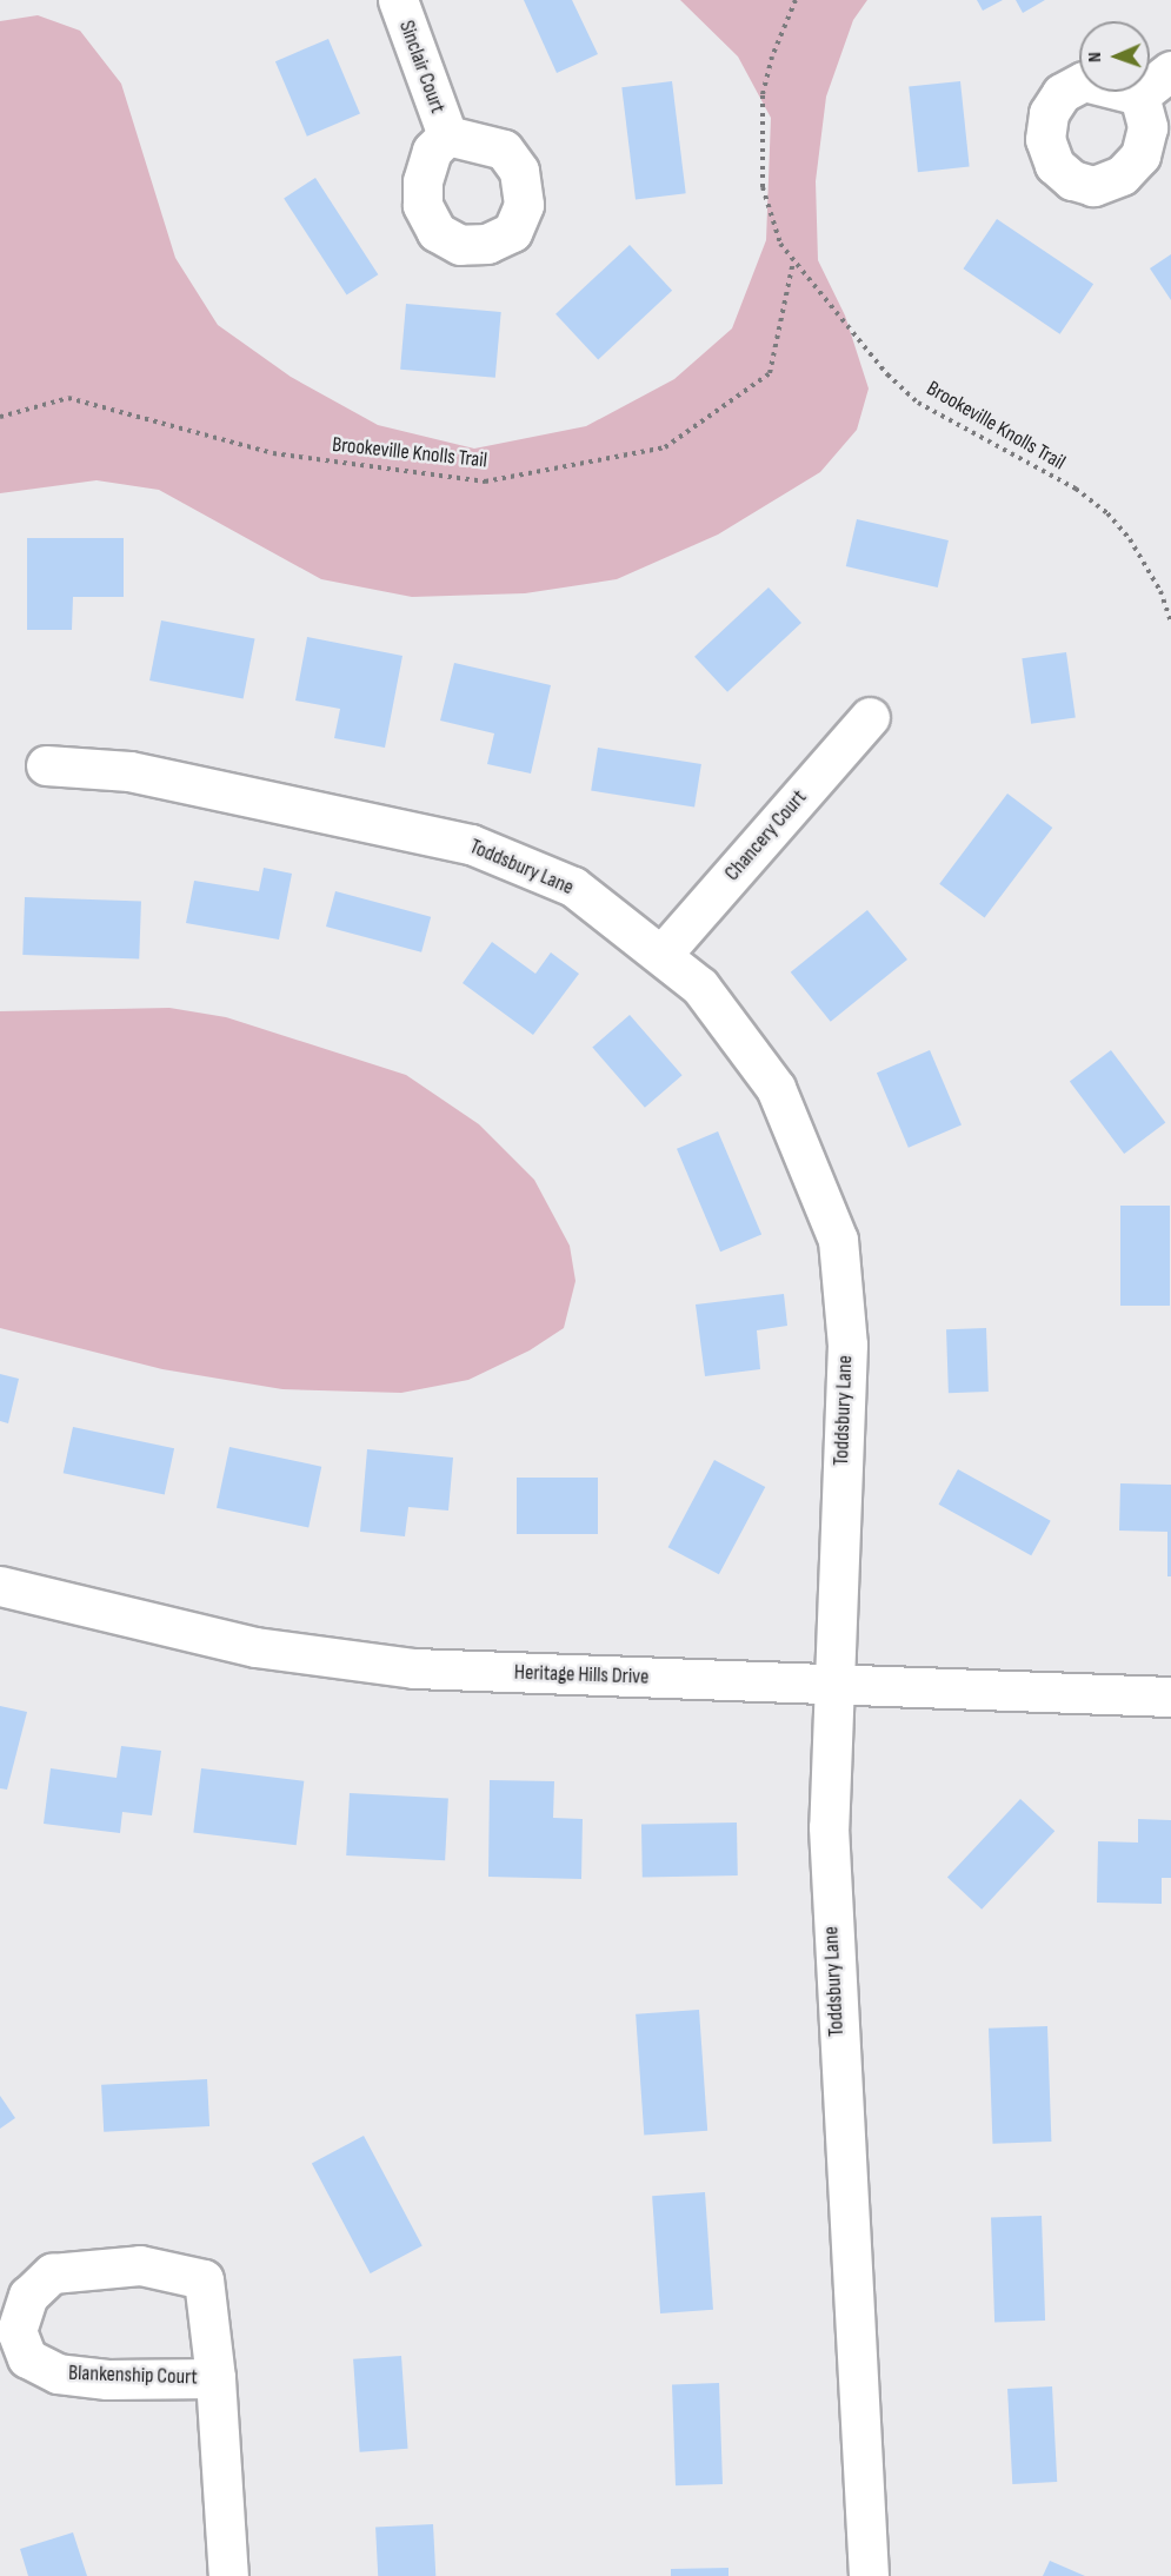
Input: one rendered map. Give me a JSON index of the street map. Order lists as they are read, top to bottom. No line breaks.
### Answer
{"streets":{"street":["Sinclair Court","Chancery Court","Toddsbury Lane","Heritage Hills Drive","Blankenship Court"],"path":["Brookeville Knolls Trail"]},"crossings":[["Chancery Court","Toddsbury Lane"],["Toddsbury Lane","Heritage Hills Drive"]],"north":"left"}
